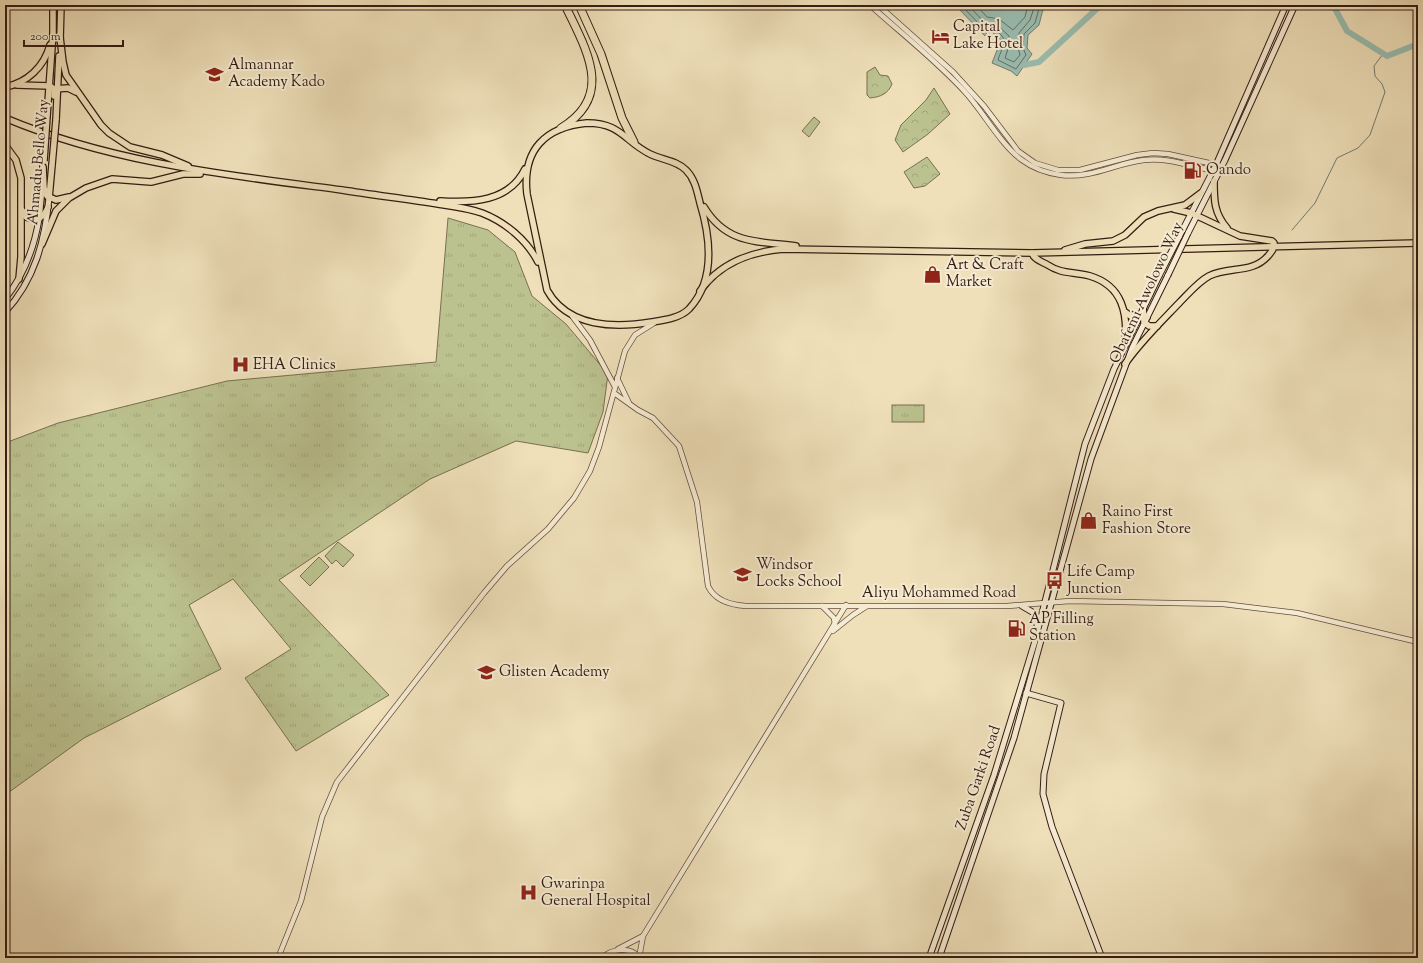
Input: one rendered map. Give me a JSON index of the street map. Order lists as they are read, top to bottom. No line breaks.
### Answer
{"streets":{"main road":["Ahmadu Bello Way","Obafemi Awolowo Way","Zuba Garki Road"],"street":["Aliyu Mohammed Road"]},"crossings":[["Obafemi Awolowo Way","Aliyu Mohammed Road"],["Obafemi Awolowo Way","Zuba Garki Road"],["Aliyu Mohammed Road","Zuba Garki Road"]],"places":{"hotel":["Capital Lake Hotel"],"school or university":["Almannar Academy Kado","Windsor Locks School","Glisten Academy"],"fuel station":["Oando","AP Filling Station"],"shop":["Art & Craft Market","Raino First Fashion Store"],"hospital":["EHA Clinics","Gwarinpa General Hospital"],"bus stop":["Life Camp Junction"]},"scale_bar":"200 m"}
